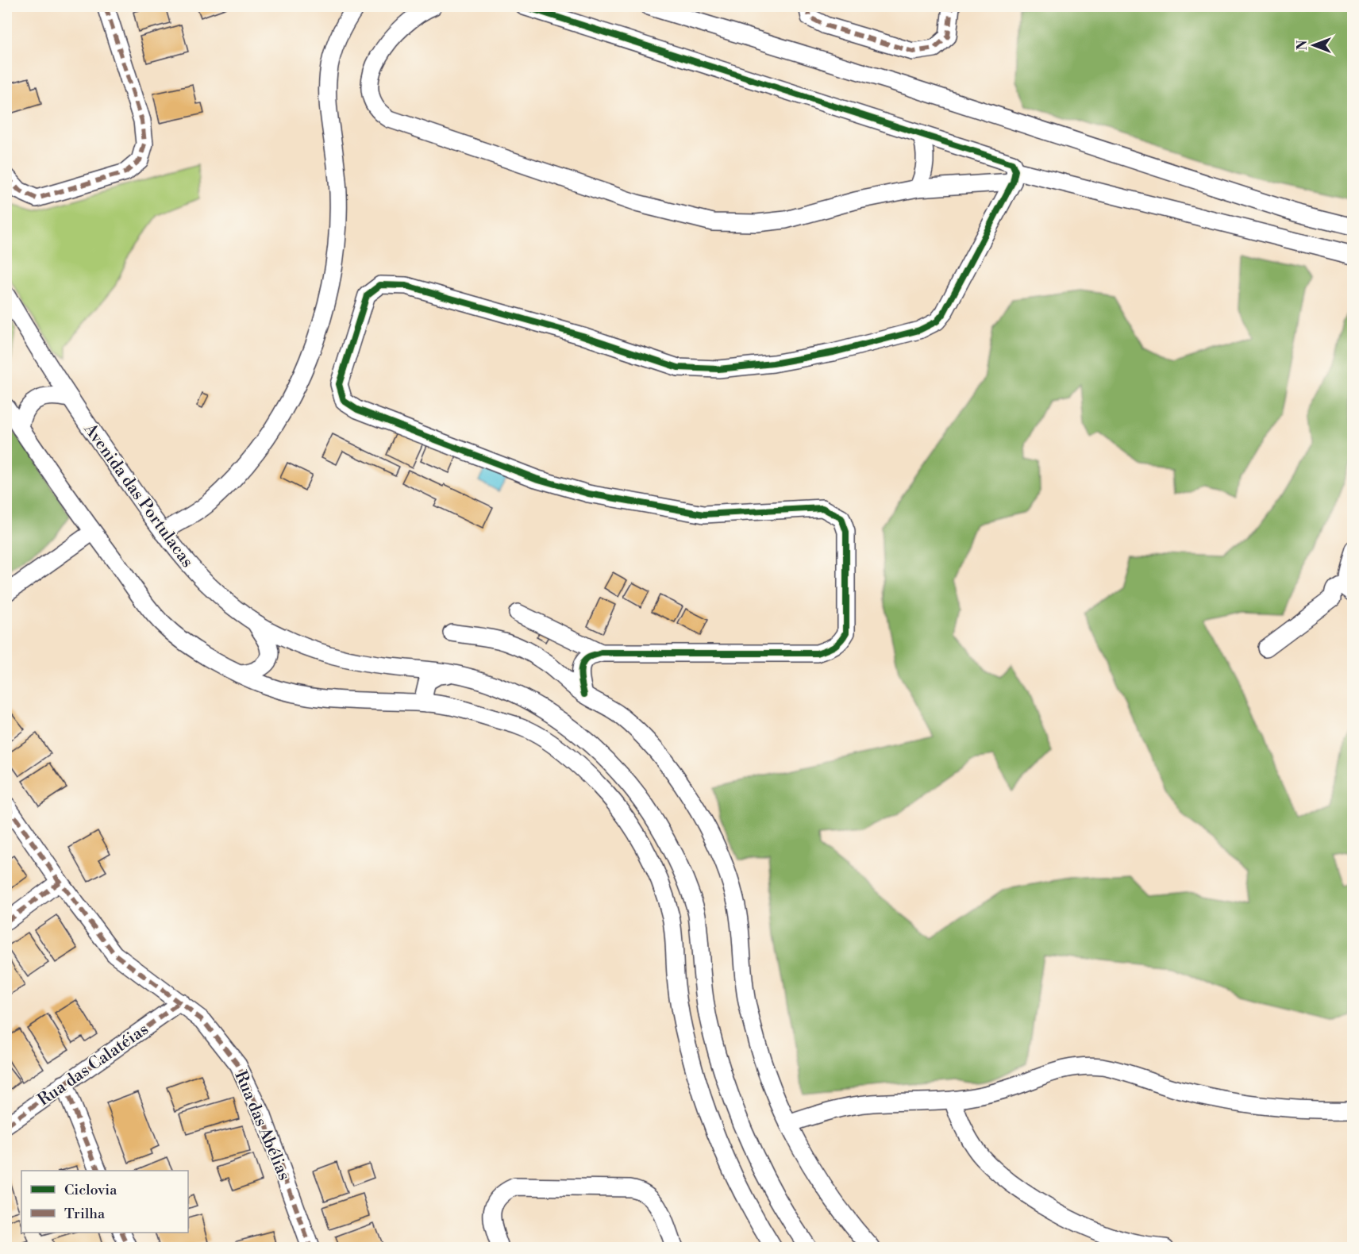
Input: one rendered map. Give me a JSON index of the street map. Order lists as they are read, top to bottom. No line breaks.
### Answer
{"streets":{"street":["Avenida das Portulacas","Rua das Calatéias","Rua das Abélias"]},"crossings":[["Rua das Calatéias","Rua das Abélias"]],"legend":["Ciclovia","Trilha"],"north":"left"}
